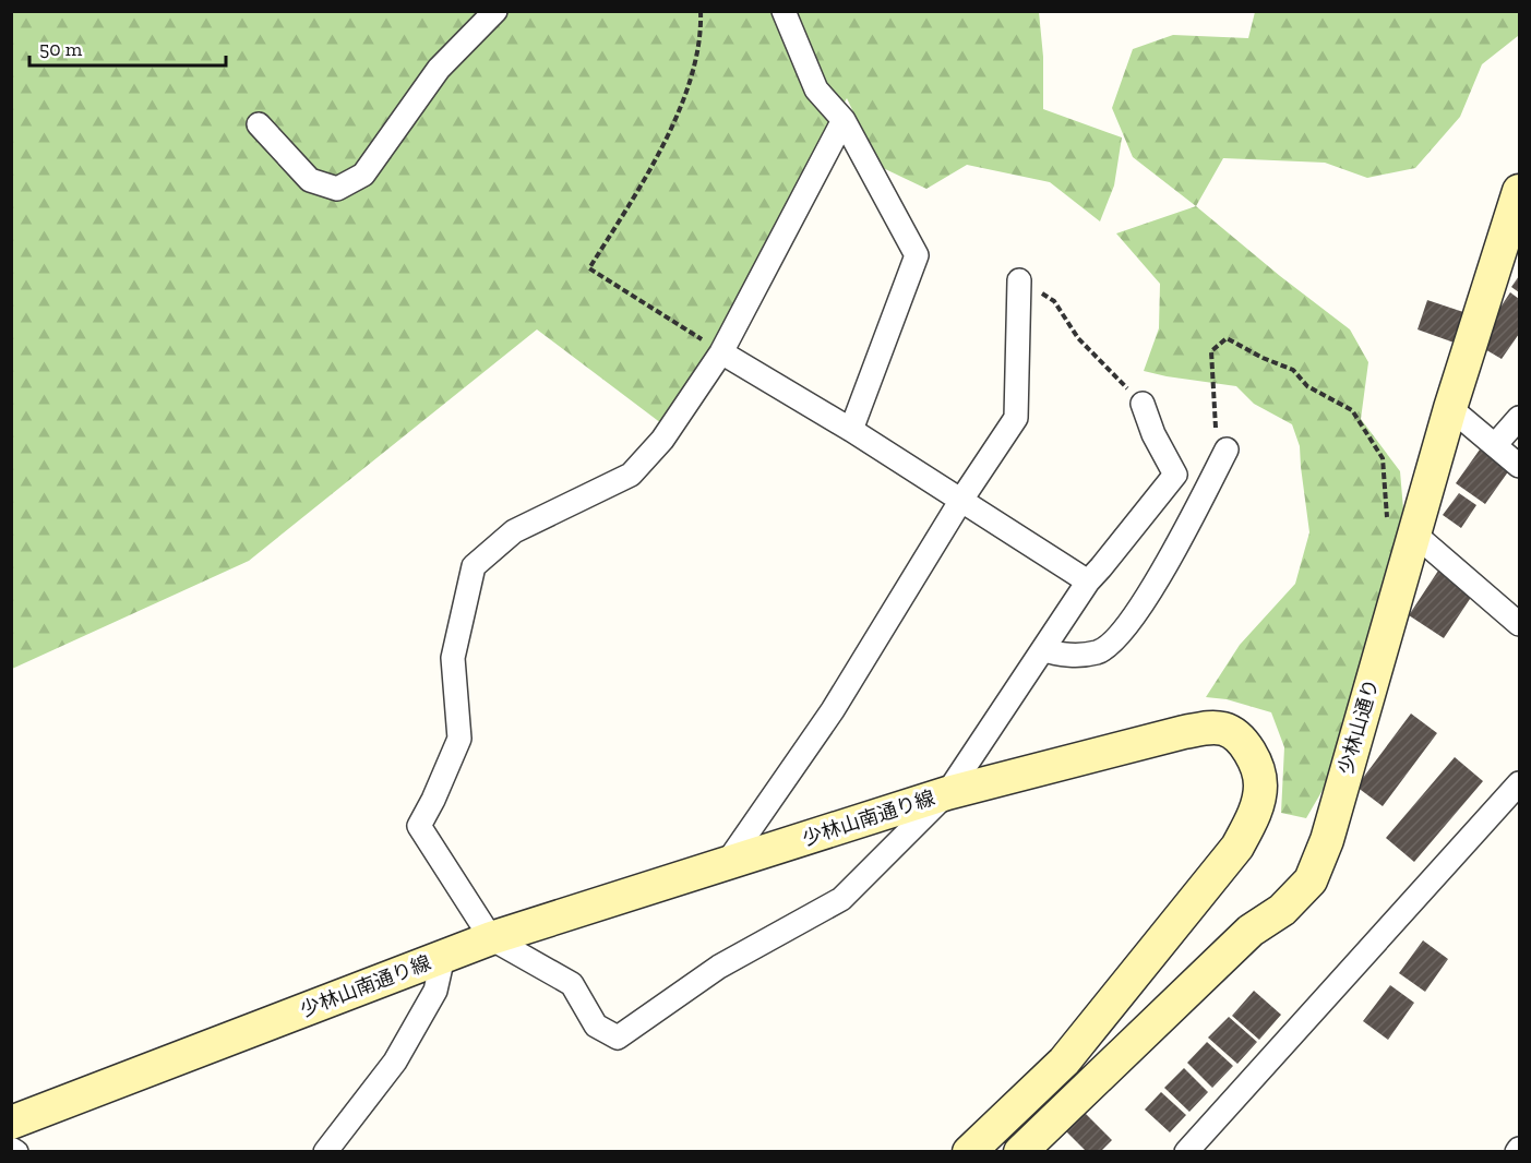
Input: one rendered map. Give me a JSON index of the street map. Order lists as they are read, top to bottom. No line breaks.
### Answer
{"streets":{"street":["少林山通り","少林山南通り線"]},"scale_bar":"50 m"}
